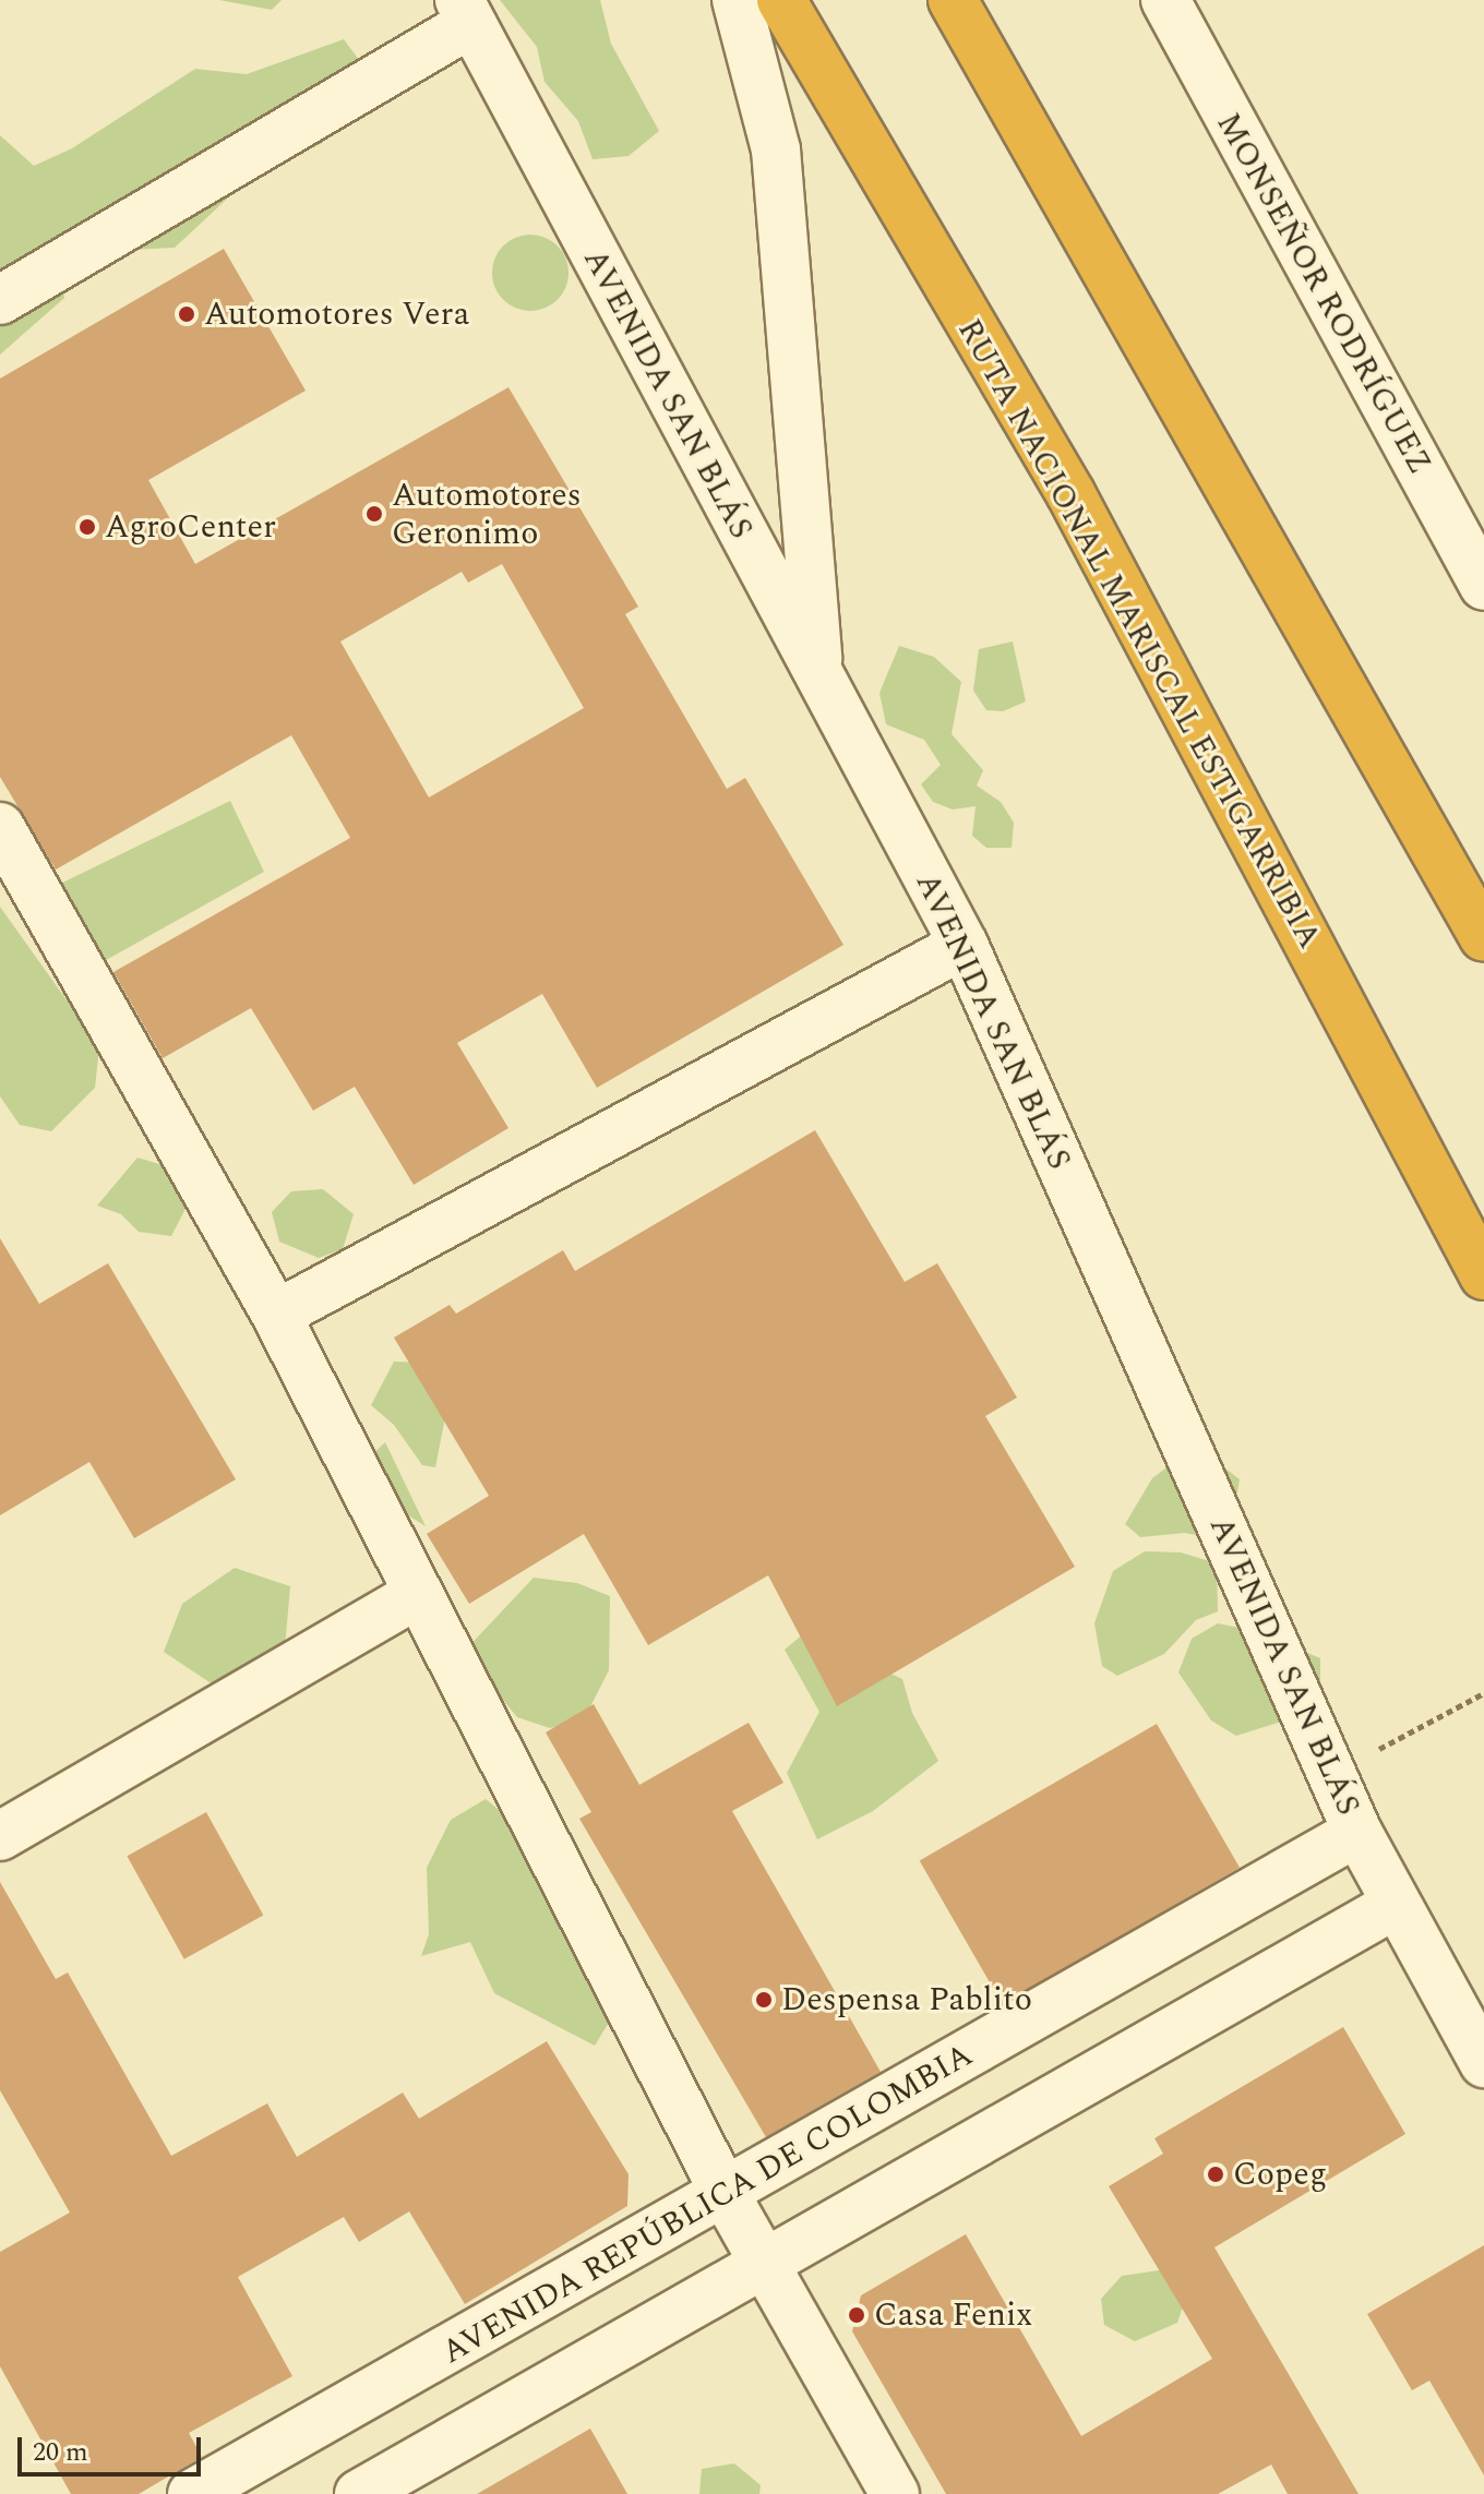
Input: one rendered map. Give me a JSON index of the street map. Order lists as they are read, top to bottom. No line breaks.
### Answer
{"streets":{"highway":["RUTA NACIONAL MARISCAL ESTIGARRIBIA"],"street":["MONSEÑOR RODRÍGUEZ","AVENIDA SAN BLÁS","AVENIDA REPÚBLICA DE COLOMBIA"]},"crossings":[["AVENIDA SAN BLÁS","AVENIDA REPÚBLICA DE COLOMBIA"]],"places":["Automotores Vera","Automotores Geronimo","AgroCenter","Despensa Pablito","Copeg","Casa Fenix"],"scale_bar":"20 m"}
